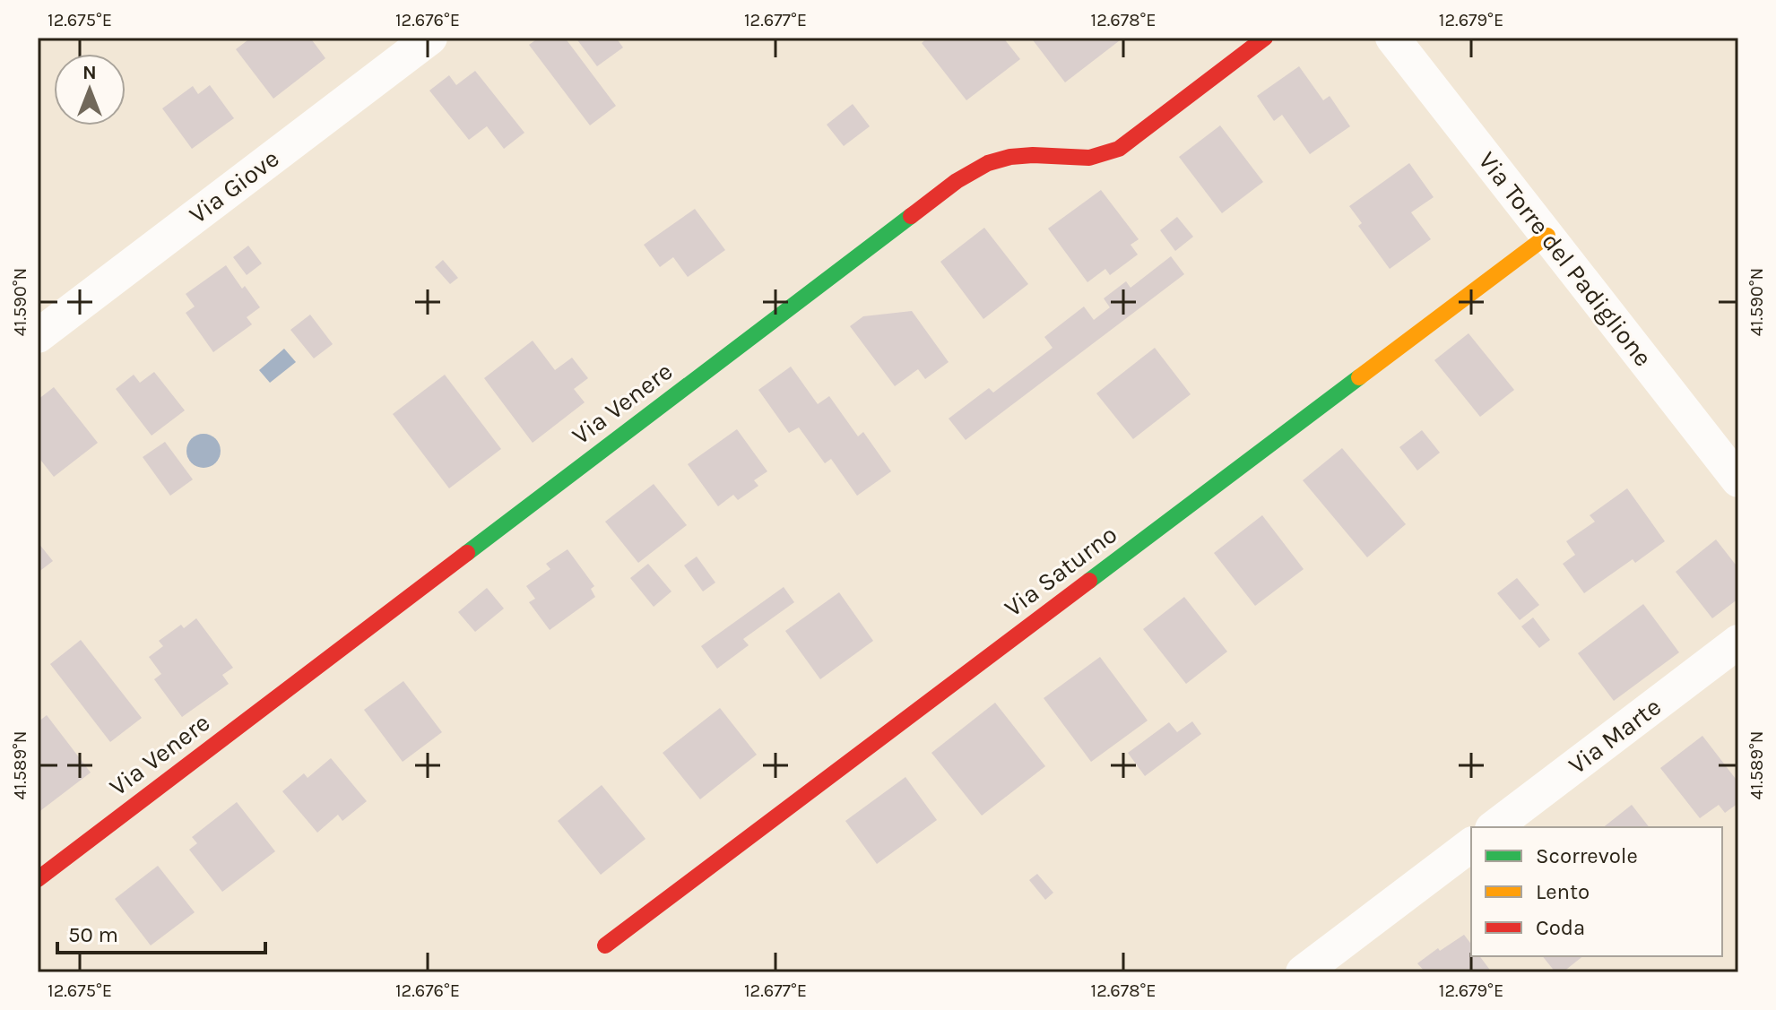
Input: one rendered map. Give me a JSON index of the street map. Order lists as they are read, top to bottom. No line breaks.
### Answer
{"streets":{"street":["Via Giove","Via Torre del Padiglione","Via Venere","Via Saturno","Via Marte"]},"crossings":[["Via Torre del Padiglione","Via Saturno"]],"legend":["Scorrevole","Lento","Coda"],"scale_bar":"50 m","north":"top","coordinates":["12.675°E","12.676°E","12.677°E","12.678°E","12.679°E","41.590°N","41.589°N"]}
